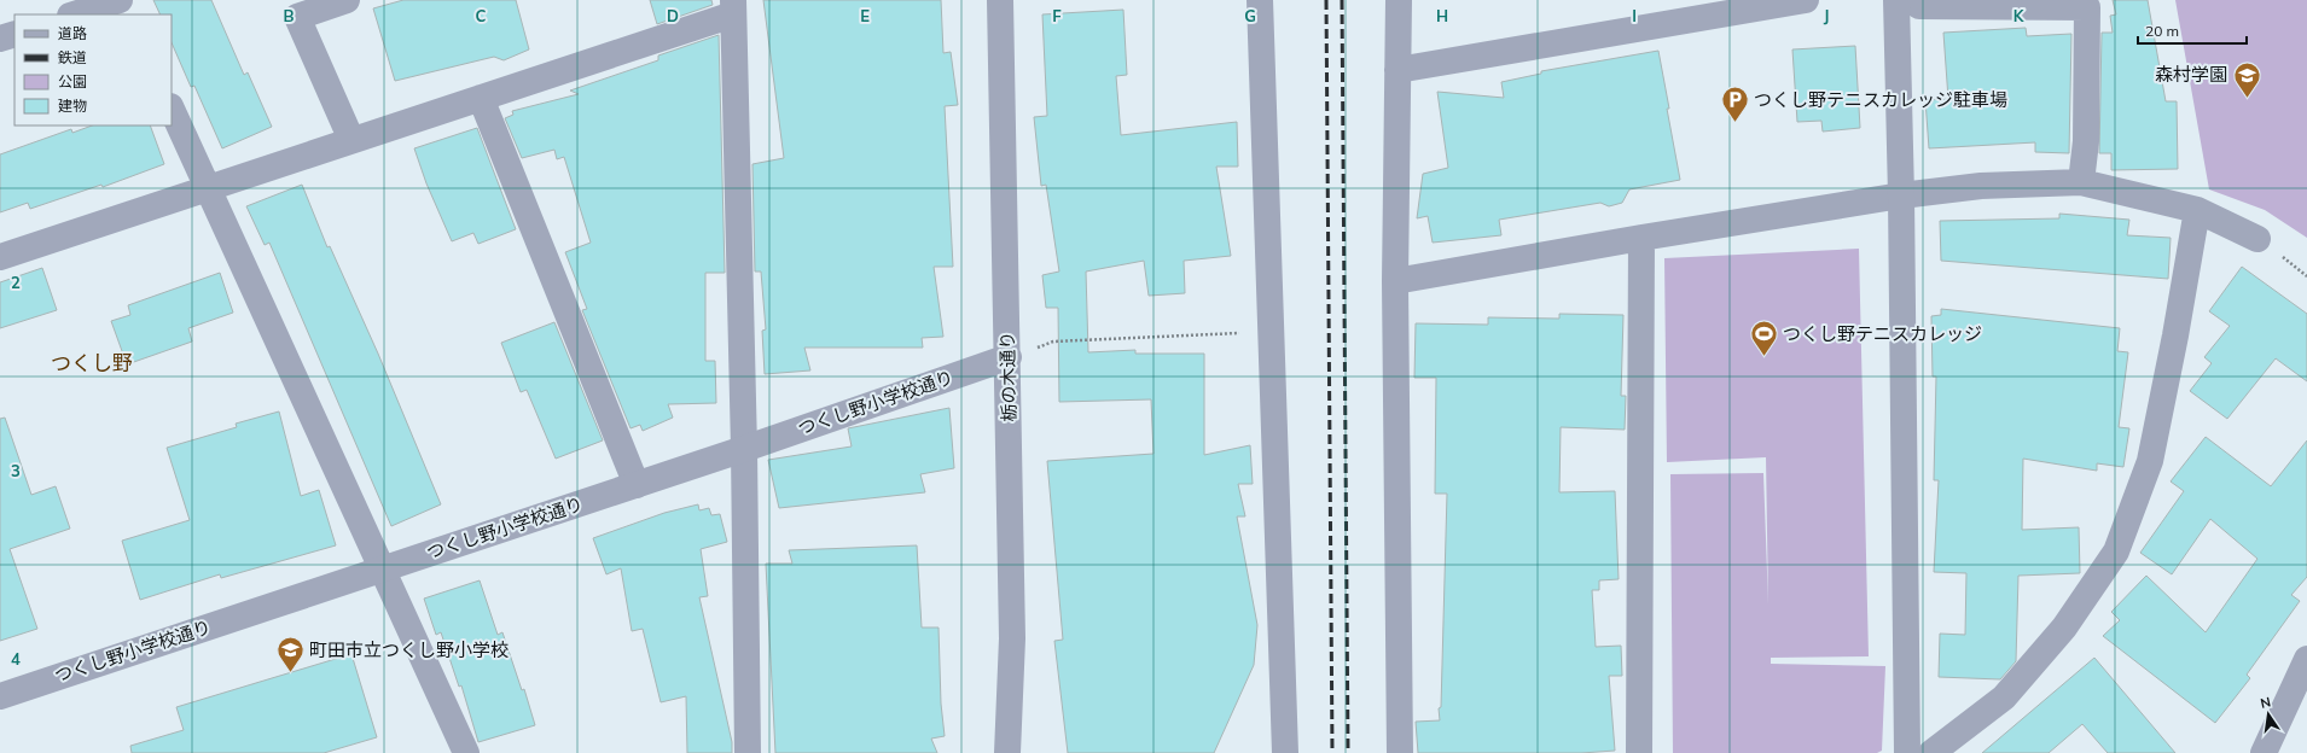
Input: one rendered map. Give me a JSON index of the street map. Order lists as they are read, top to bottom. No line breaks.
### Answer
{"streets":{"street":["栃の木通り","つくし野小学校通り"]},"crossings":[["栃の木通り","つくし野小学校通り"]],"districts":["つくし野"],"places":{"school or university":["森村学園","町田市立つくし野小学校"],"parking":["つくし野テニスカレッジ駐車場"],"sports":["つくし野テニスカレッジ"]},"legend":["道路","鉄道","公園","建物"],"scale_bar":"20 m","north":"top","grid":{"columns":["B","C","D","E","F","G","H","I","J","K"],"rows":["2","3","4"]}}
